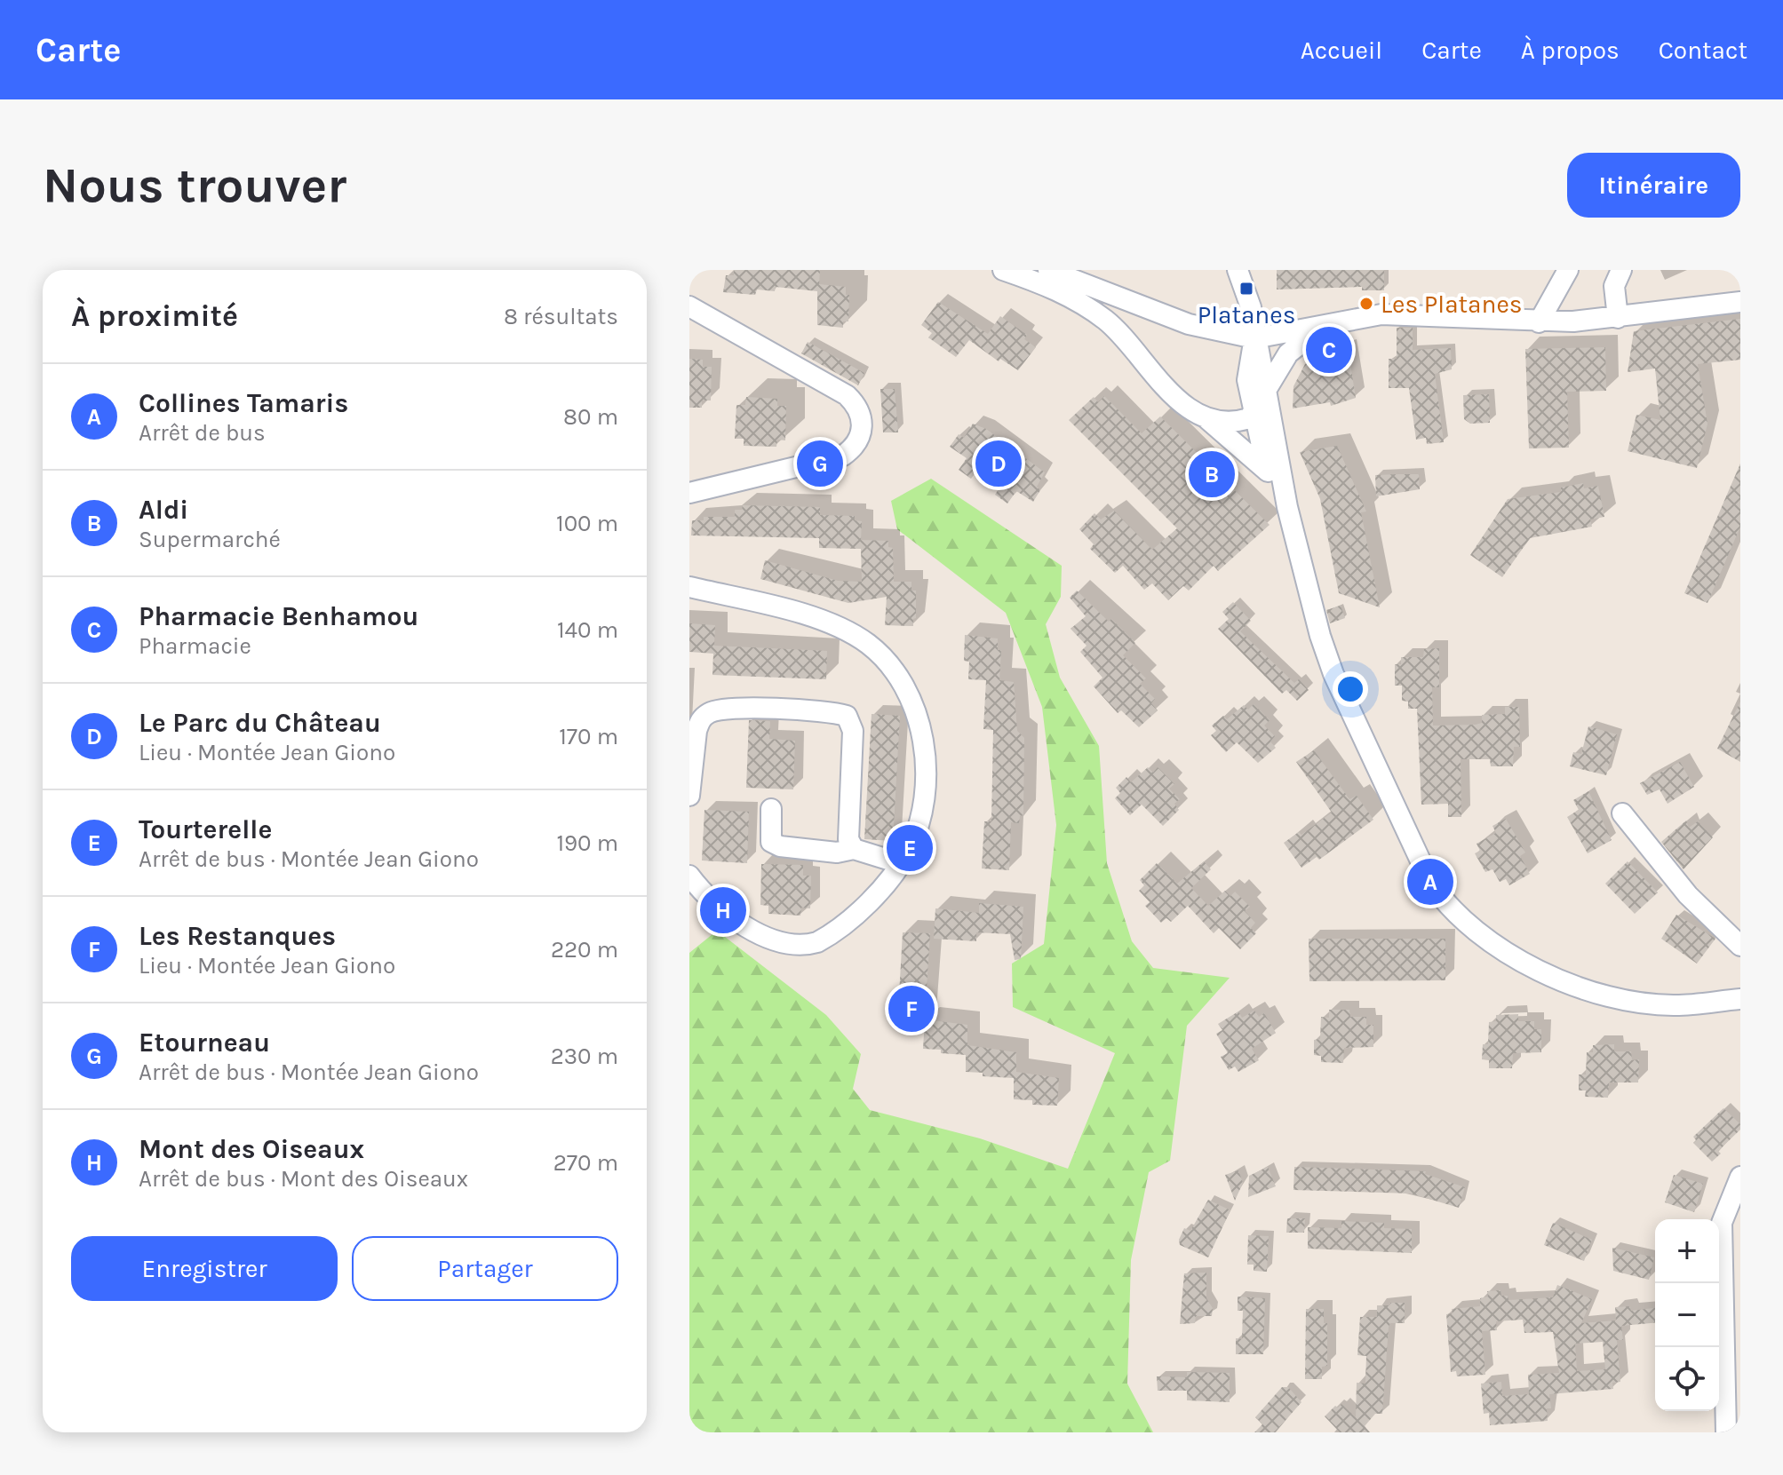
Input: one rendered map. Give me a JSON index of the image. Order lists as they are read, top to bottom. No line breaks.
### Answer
{"places":{"transit":["Platanes"],"other":["Les Platanes"]},"page":{"header":"Carte","nav":["Accueil","Carte","À propos","Contact"],"buttons":["Itinéraire",["Enregistrer","Partager"]],"title":"Nous trouver","heading":["À proximité","8 résultats"],"pins":["C","D","G","B","E","A","H","F"],"list":[{"mark":"A","name":"Collines Tamaris","note":"Arrêt de bus","value":"80 m"},{"mark":"B","name":"Aldi","note":"Supermarché","value":"100 m"},{"mark":"C","name":"Pharmacie Benhamou","note":"Pharmacie","value":"140 m"},{"mark":"D","name":"Le Parc du Château","note":"Lieu · Montée Jean Giono","value":"170 m"},{"mark":"E","name":"Tourterelle","note":"Arrêt de bus · Montée Jean Giono","value":"190 m"},{"mark":"F","name":"Les Restanques","note":"Lieu · Montée Jean Giono","value":"220 m"},{"mark":"G","name":"Etourneau","note":"Arrêt de bus · Montée Jean Giono","value":"230 m"},{"mark":"H","name":"Mont des Oiseaux","note":"Arrêt de bus · Mont des Oiseaux","value":"270 m"}],"map_buttons":["+","−"]}}
